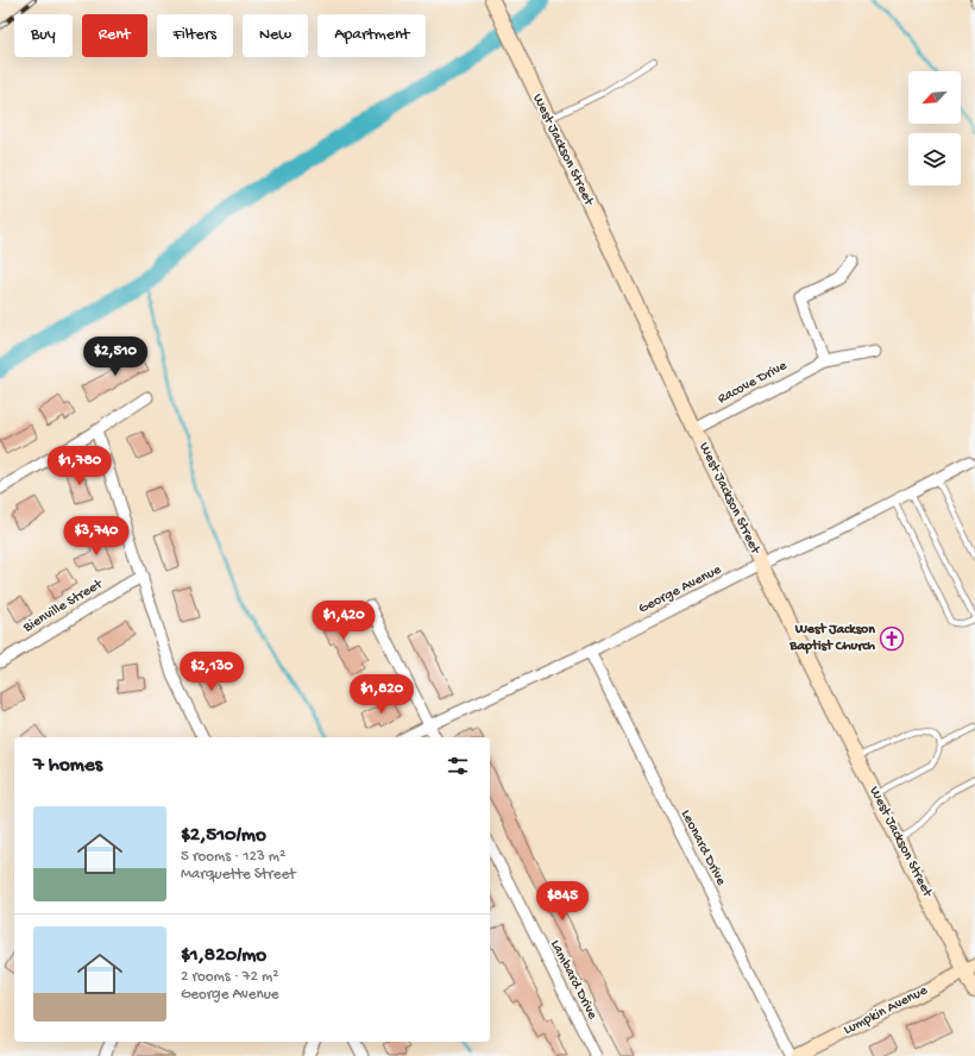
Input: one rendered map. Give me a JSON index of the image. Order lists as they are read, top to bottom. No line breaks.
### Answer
{"streets":{"street":["West Jackson Street","Racove Drive","George Avenue","Bienville Street","Leonard Drive","Lambard Drive","Lumpkin Avenue"]},"crossings":[["West Jackson Street","Racove Drive"],["West Jackson Street","George Avenue"],["West Jackson Street","Lumpkin Avenue"],["George Avenue","Leonard Drive"]],"places":{"church":["West Jackson Baptist Church"]},"north":"bottom left","page":{"chip":["Buy","Rent","Filters","New","Apartment"],"price":["$2,510","$1,780","$3,740","$1,420","$2,130","$1,820","$845"],"heading":"7 homes","list":[{"name":"$2,510/mo","note":"5 rooms · 123 m² · Marquette Street"},{"name":"$1,820/mo","note":"2 rooms · 72 m² · George Avenue"}]}}
